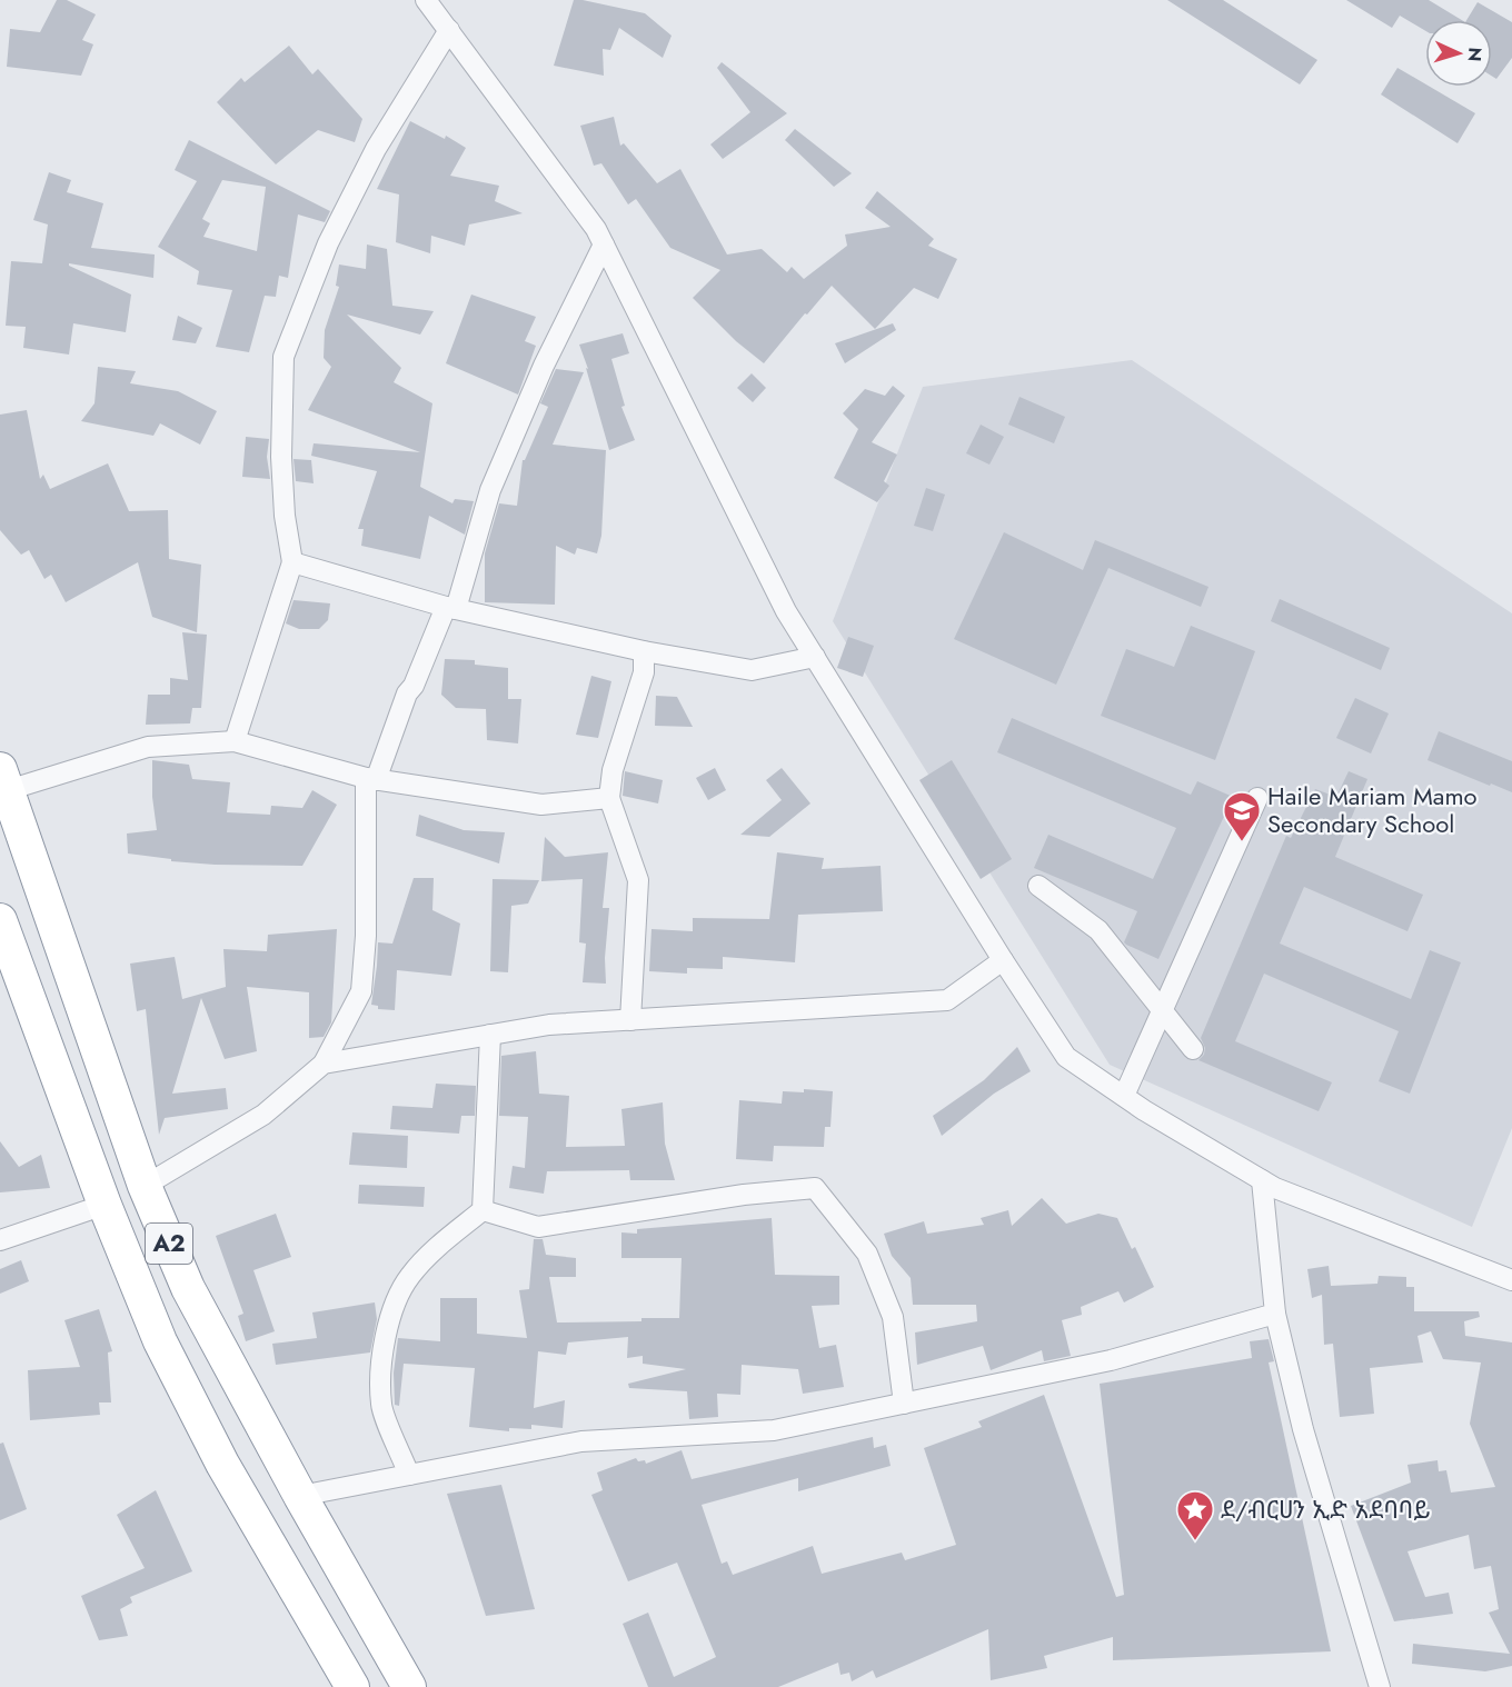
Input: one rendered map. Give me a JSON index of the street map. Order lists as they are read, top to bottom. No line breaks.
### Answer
{"streets":{"highway":["A2"]},"places":{"school or university":["Haile Mariam Mamo Secondary School"],"place":["ደ/ብርሀን ኢድ አደባባይ"]},"north":"right"}
